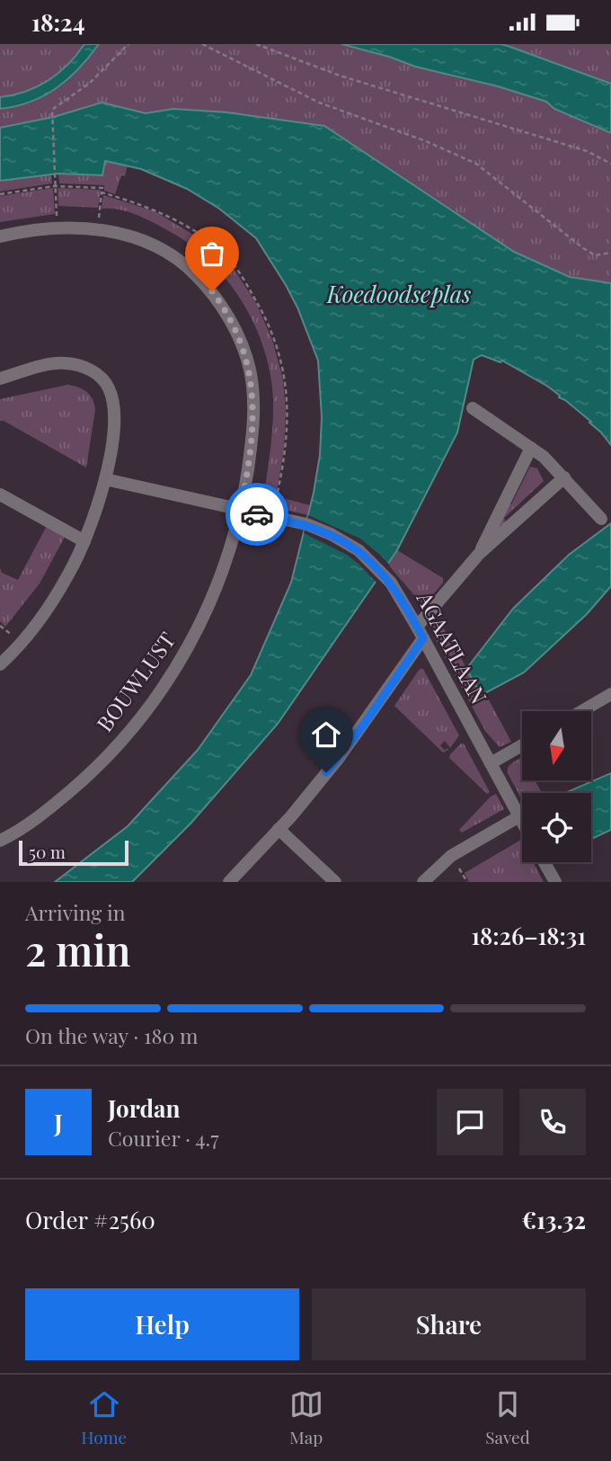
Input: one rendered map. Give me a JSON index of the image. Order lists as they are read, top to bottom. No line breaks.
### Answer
{"streets":{"street":["AGAATLAAN","BOUWLUST"]},"crossings":[["AGAATLAAN","BOUWLUST"]],"water":["Koedoodseplas"],"scale_bar":"50 m","north":"bottom","page":{"status":"18:24","scale":"50 m","heading":["2 min","Arriving in","18:26–18:31"],"panel":["Jordan","Courier · 4.7","Order #2560","€13.32"],"bar":"On the way · 180 m","round":"J","buttons":["Help","Share"],"tabs":["Home","Map","Saved"]}}
